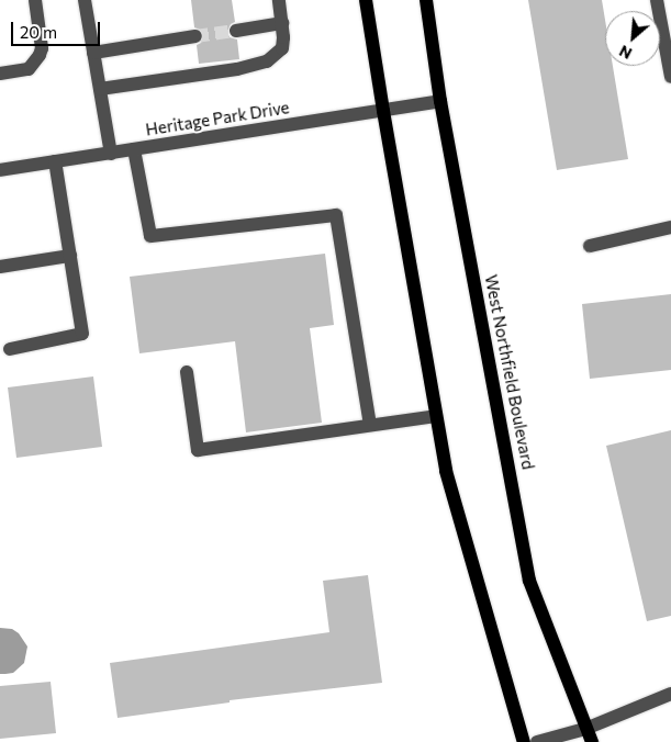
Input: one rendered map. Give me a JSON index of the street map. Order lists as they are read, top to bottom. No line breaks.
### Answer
{"streets":{"main road":["West Northfield Boulevard"],"street":["Heritage Park Drive"]},"crossings":[["Heritage Park Drive","West Northfield Boulevard"]],"scale_bar":"20 m","north":"bottom left"}
